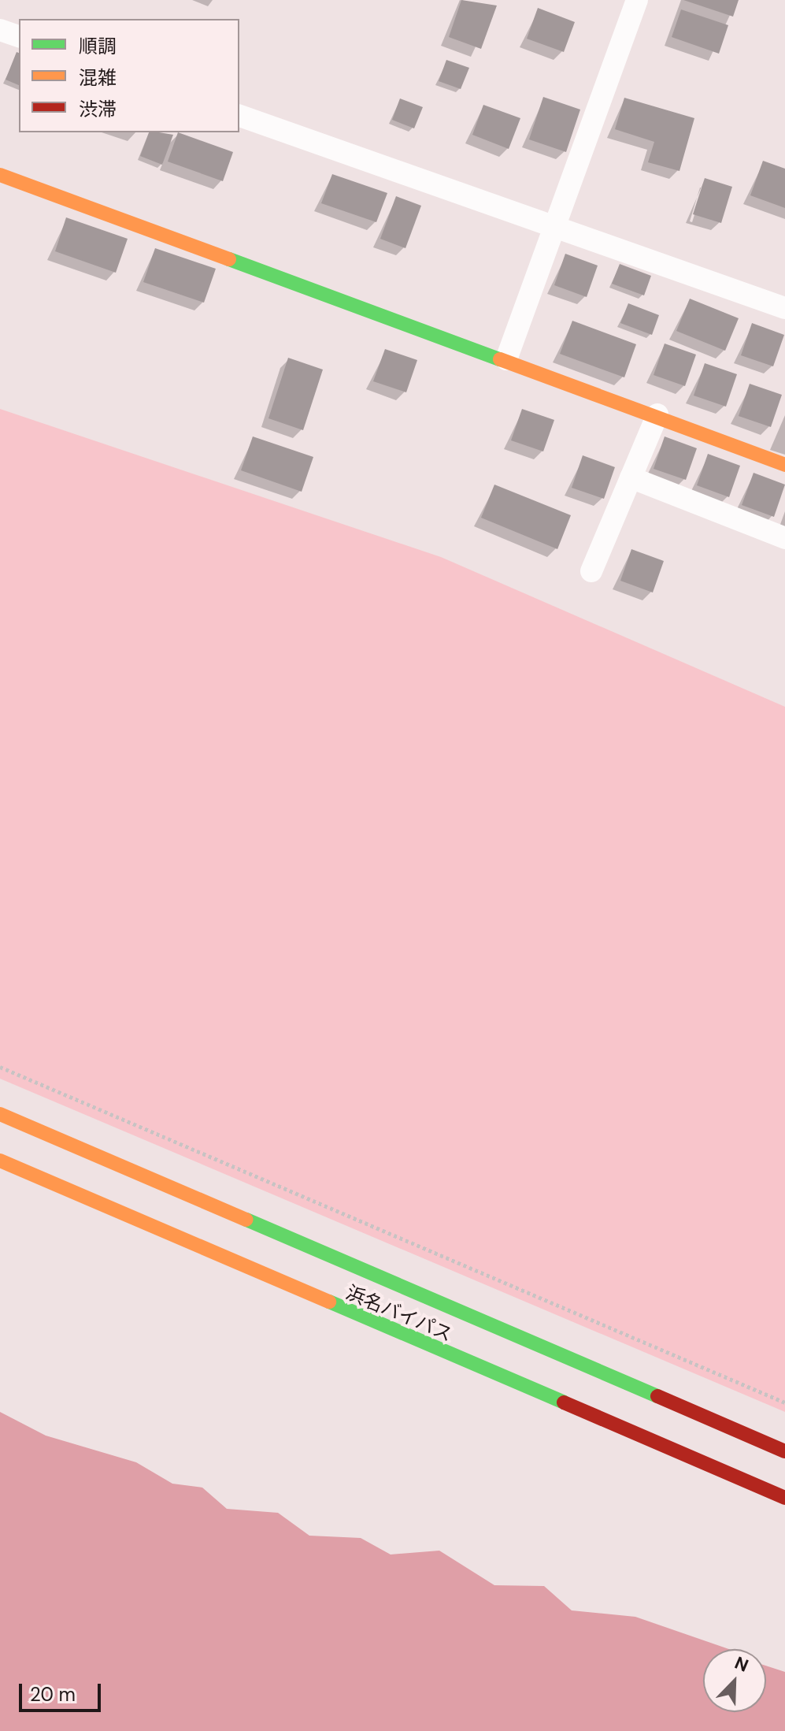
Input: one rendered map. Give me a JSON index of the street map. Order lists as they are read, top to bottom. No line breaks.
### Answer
{"streets":{"main road":["浜名バイパス"]},"legend":["順調","混雑","渋滞"],"scale_bar":"20 m","north":"top right"}
